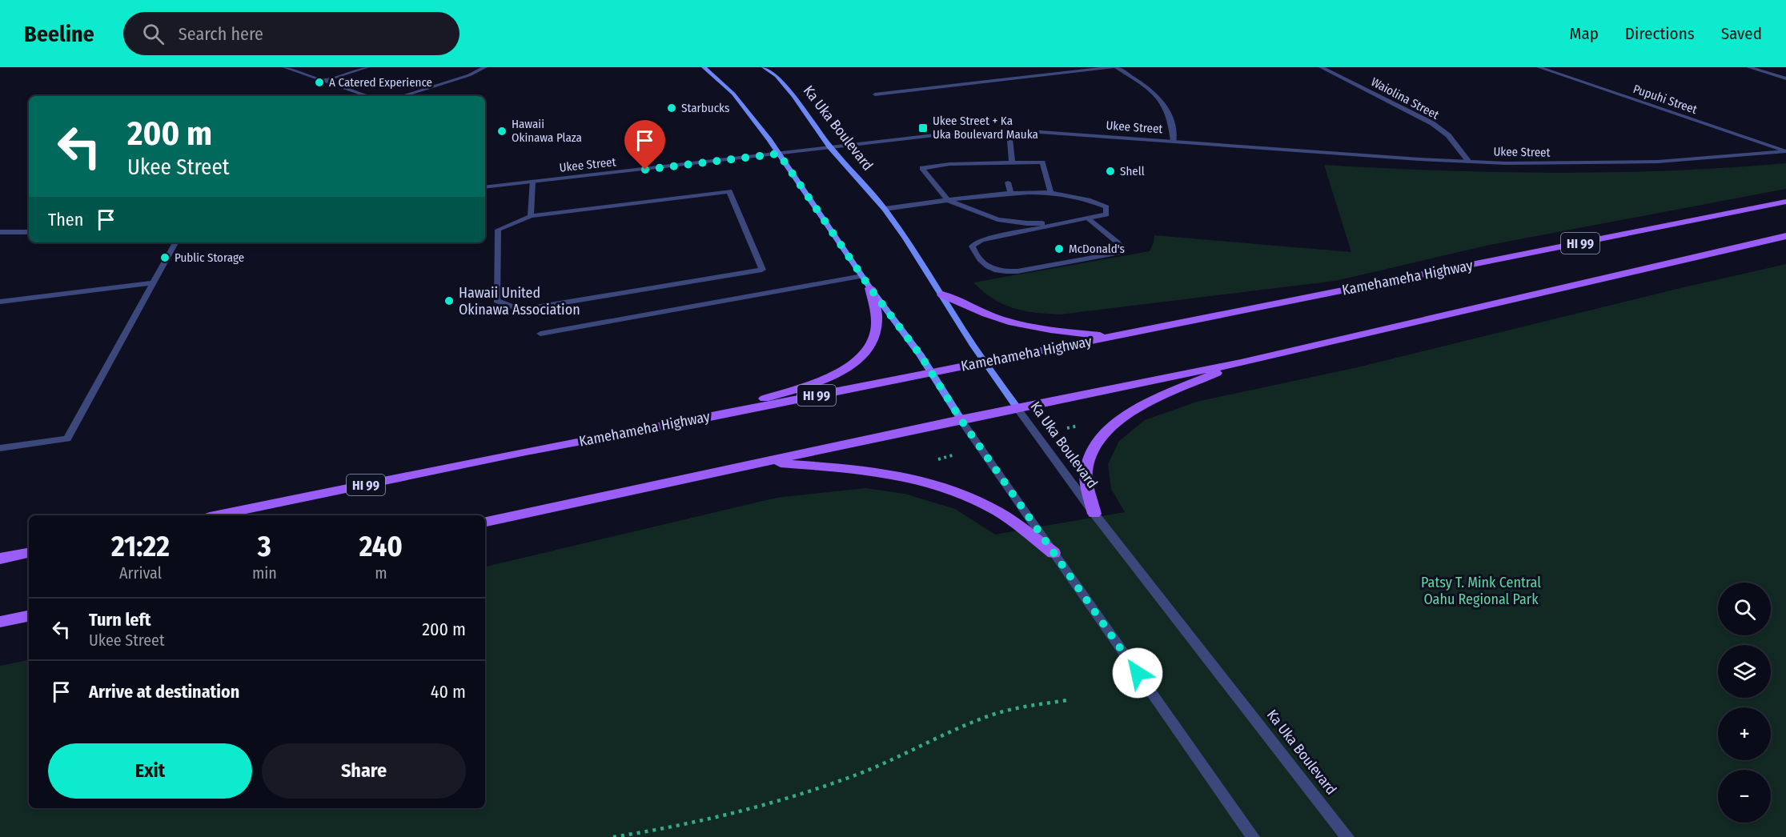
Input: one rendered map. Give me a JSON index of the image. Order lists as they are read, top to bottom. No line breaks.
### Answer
{"streets":{"main road":["Ka Uka Boulevard","HI 99","Kamehameha Highway"],"street":["Waiolina Street","Pupuhi Street","Ukee Street"]},"crossings":[["Waiolina Street","Ukee Street"],["Pupuhi Street","Ukee Street"],["Ukee Street","Ka Uka Boulevard"],["Ka Uka Boulevard","Kamehameha Highway"]],"parks":["Patsy T. Mink Central Oahu Regional Park"],"places":{"other":["A Catered Experience","Starbucks","Hawaii Okinawa Plaza","Shell","McDonald's","Public Storage","Hawaii United Okinawa Association"],"transit":["Ukee Street + Ka Uka Boulevard Mauka"]},"page":{"header":"Beeline","search":"Search here","nav":["Map","Directions","Saved"],"turn":["200 m","Ukee Street"],"then":"Then","eta":["21:22","Arrival","3","min","240","m"],"map_buttons":["+","−"],"list":[{"name":"Turn left","note":"Ukee Street","value":"200 m"},{"name":"Arrive at destination","value":"40 m"}],"buttons":["Exit","Share"]}}
